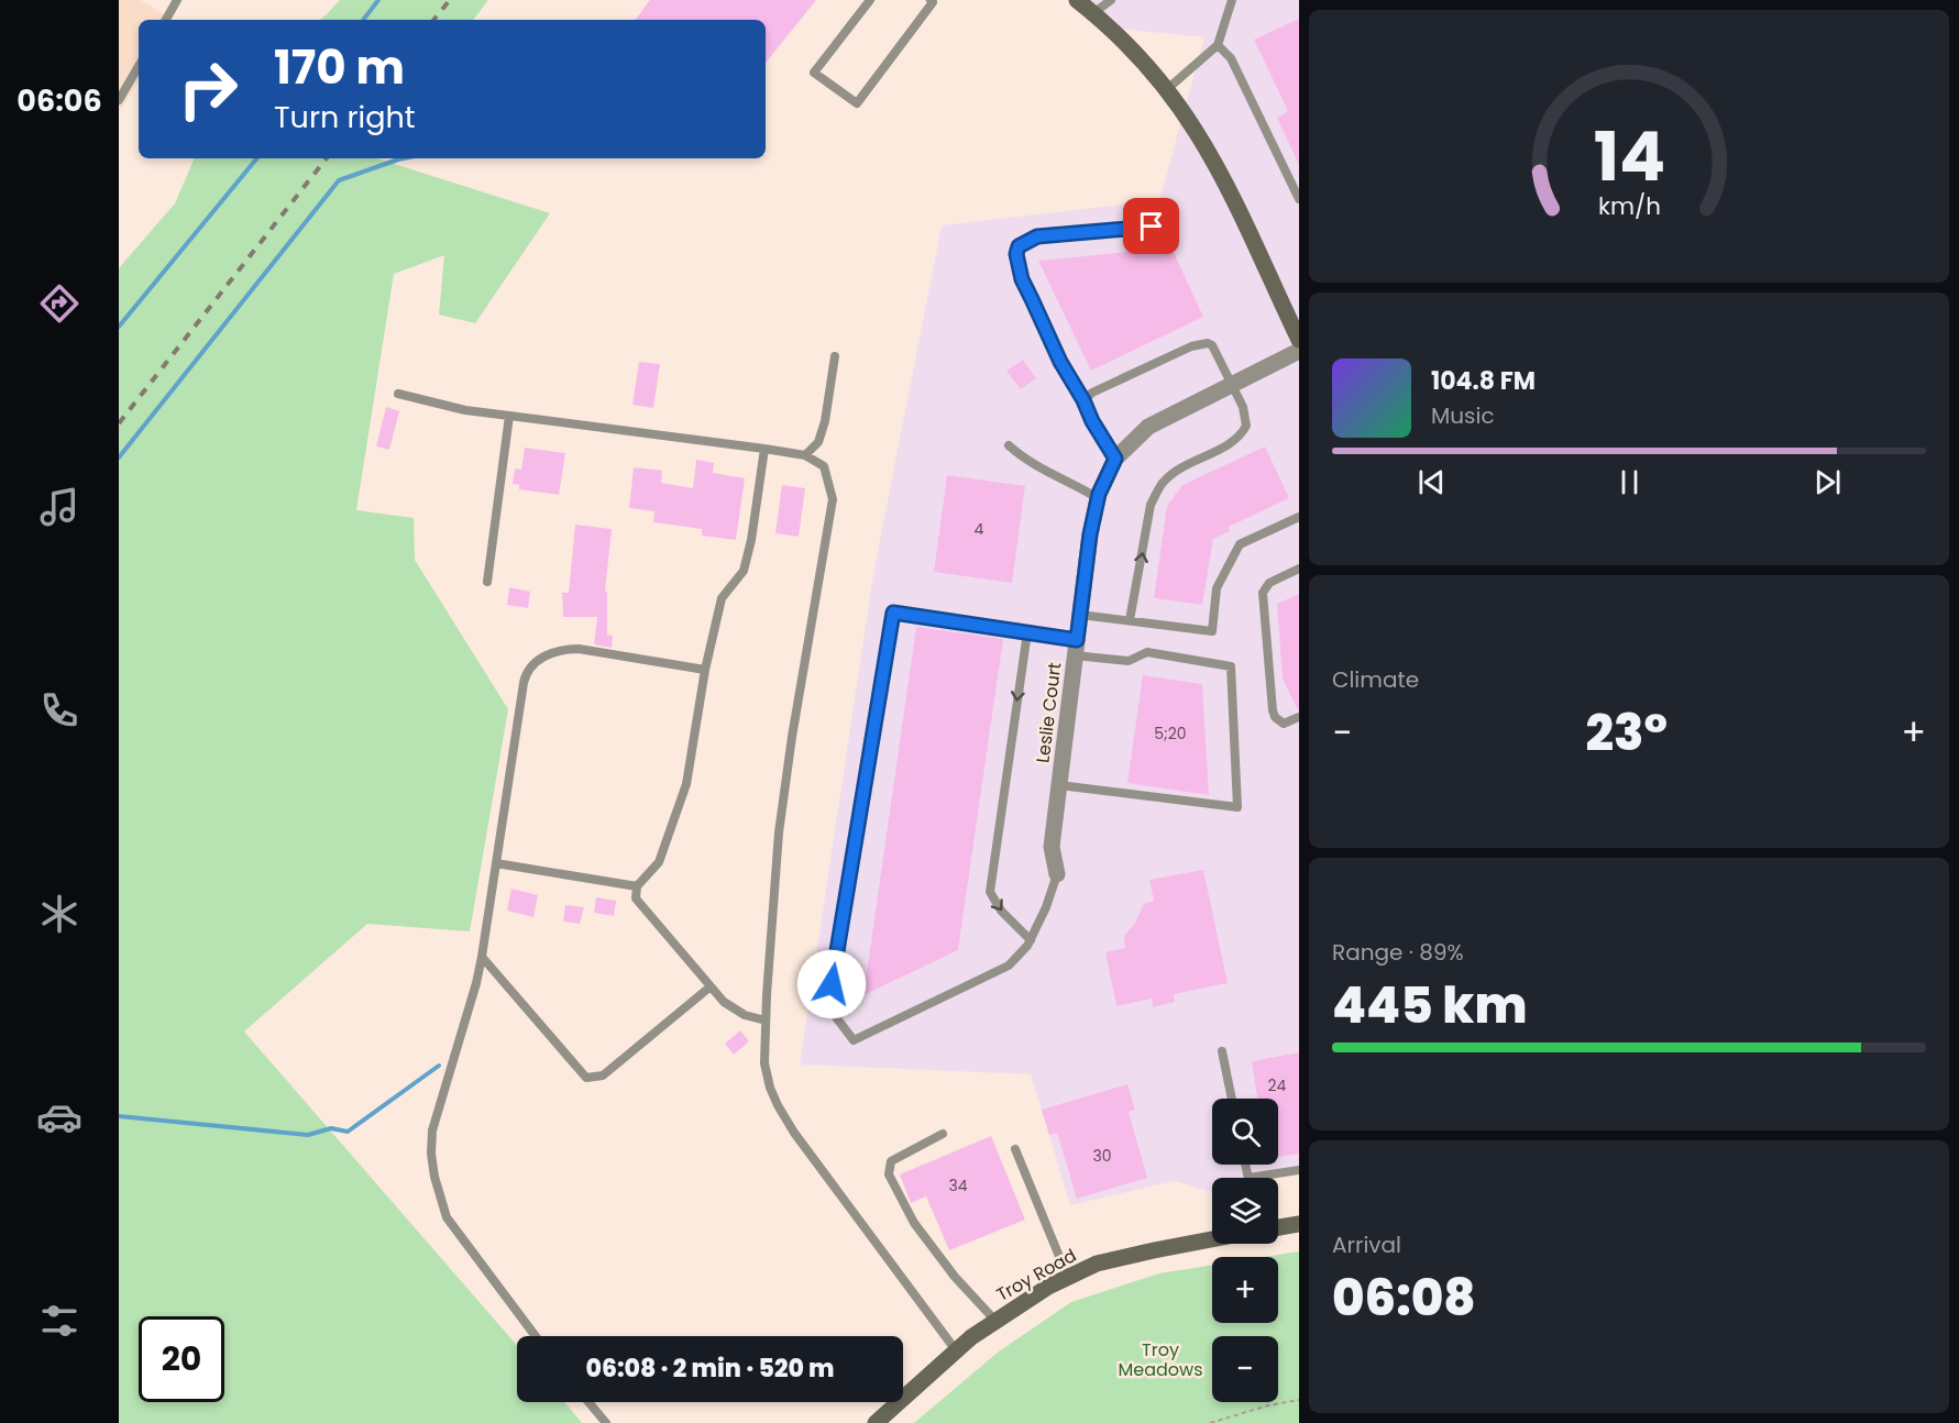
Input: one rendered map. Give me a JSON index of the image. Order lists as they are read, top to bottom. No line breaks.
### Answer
{"streets":{"street":["Leslie Court","Troy Road"]},"parks":["Troy Meadows"],"house_numbers":["4","5;20","24","30","34"],"page":{"tabs":"06:06","turn":["170 m","Turn right"],"song":["104.8 FM","Music"],"tile":["Climate",["Range · 89%","445 km"],["Arrival","06:08"]],"heat":["−","23°","+"],"map_buttons":["+","−"],"limit":"20","trip":"06:08 · 2 min · 520 m","gauge":["14","km/h"]}}
